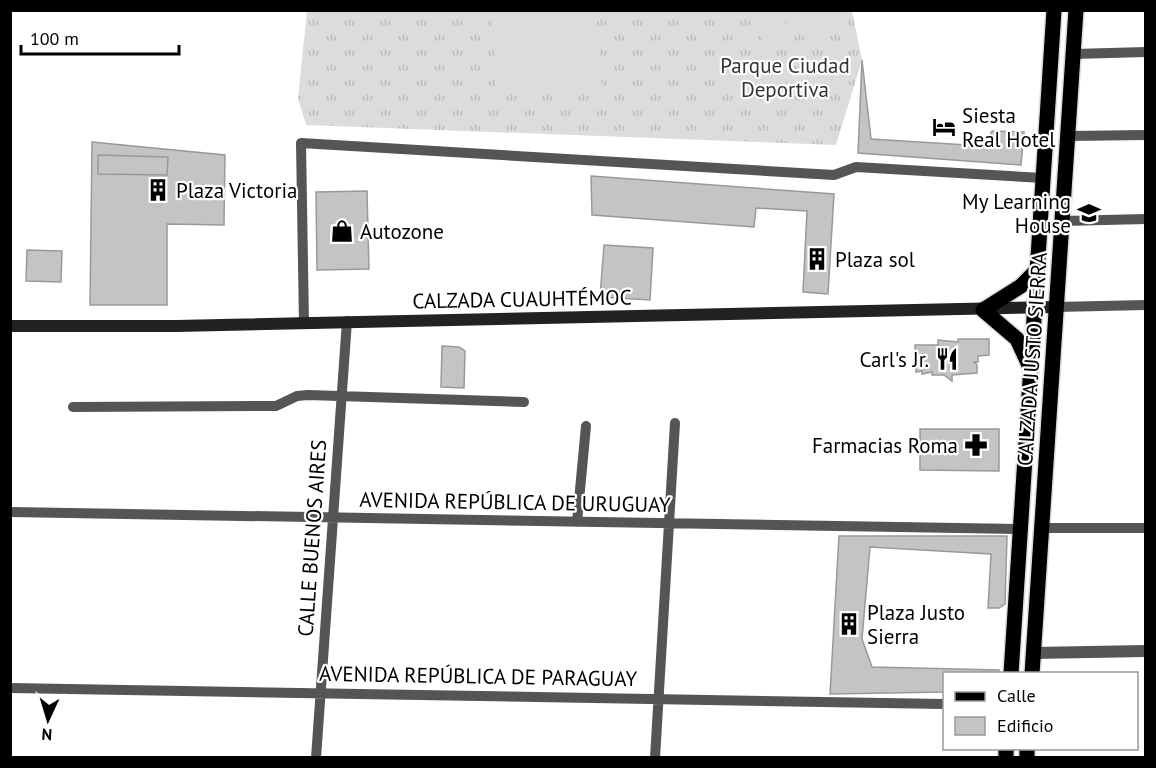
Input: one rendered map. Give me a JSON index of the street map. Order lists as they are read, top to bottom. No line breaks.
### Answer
{"streets":{"main road":["CALZADA CUAUHTÉMOC","CALZADA JUSTO SIERRA"],"street":["AVENIDA REPÚBLICA DE URUGUAY","CALLE BUENOS AIRES","AVENIDA REPÚBLICA DE PARAGUAY"]},"crossings":[["CALZADA CUAUHTÉMOC","CALZADA JUSTO SIERRA"],["CALZADA CUAUHTÉMOC","CALLE BUENOS AIRES"],["CALZADA JUSTO SIERRA","AVENIDA REPÚBLICA DE URUGUAY"],["AVENIDA REPÚBLICA DE URUGUAY","CALLE BUENOS AIRES"],["CALLE BUENOS AIRES","AVENIDA REPÚBLICA DE PARAGUAY"]],"parks":["Parque Ciudad Deportiva"],"places":{"hotel":["Siesta Real Hotel"],"building":["Plaza Victoria","Plaza sol","Plaza Justo Sierra"],"school or university":["My Learning House"],"shop":["Autozone"],"restaurant":["Carl's Jr."],"pharmacy":["Farmacias Roma"]},"legend":["Calle","Edificio"],"scale_bar":"100 m","north":"bottom"}
